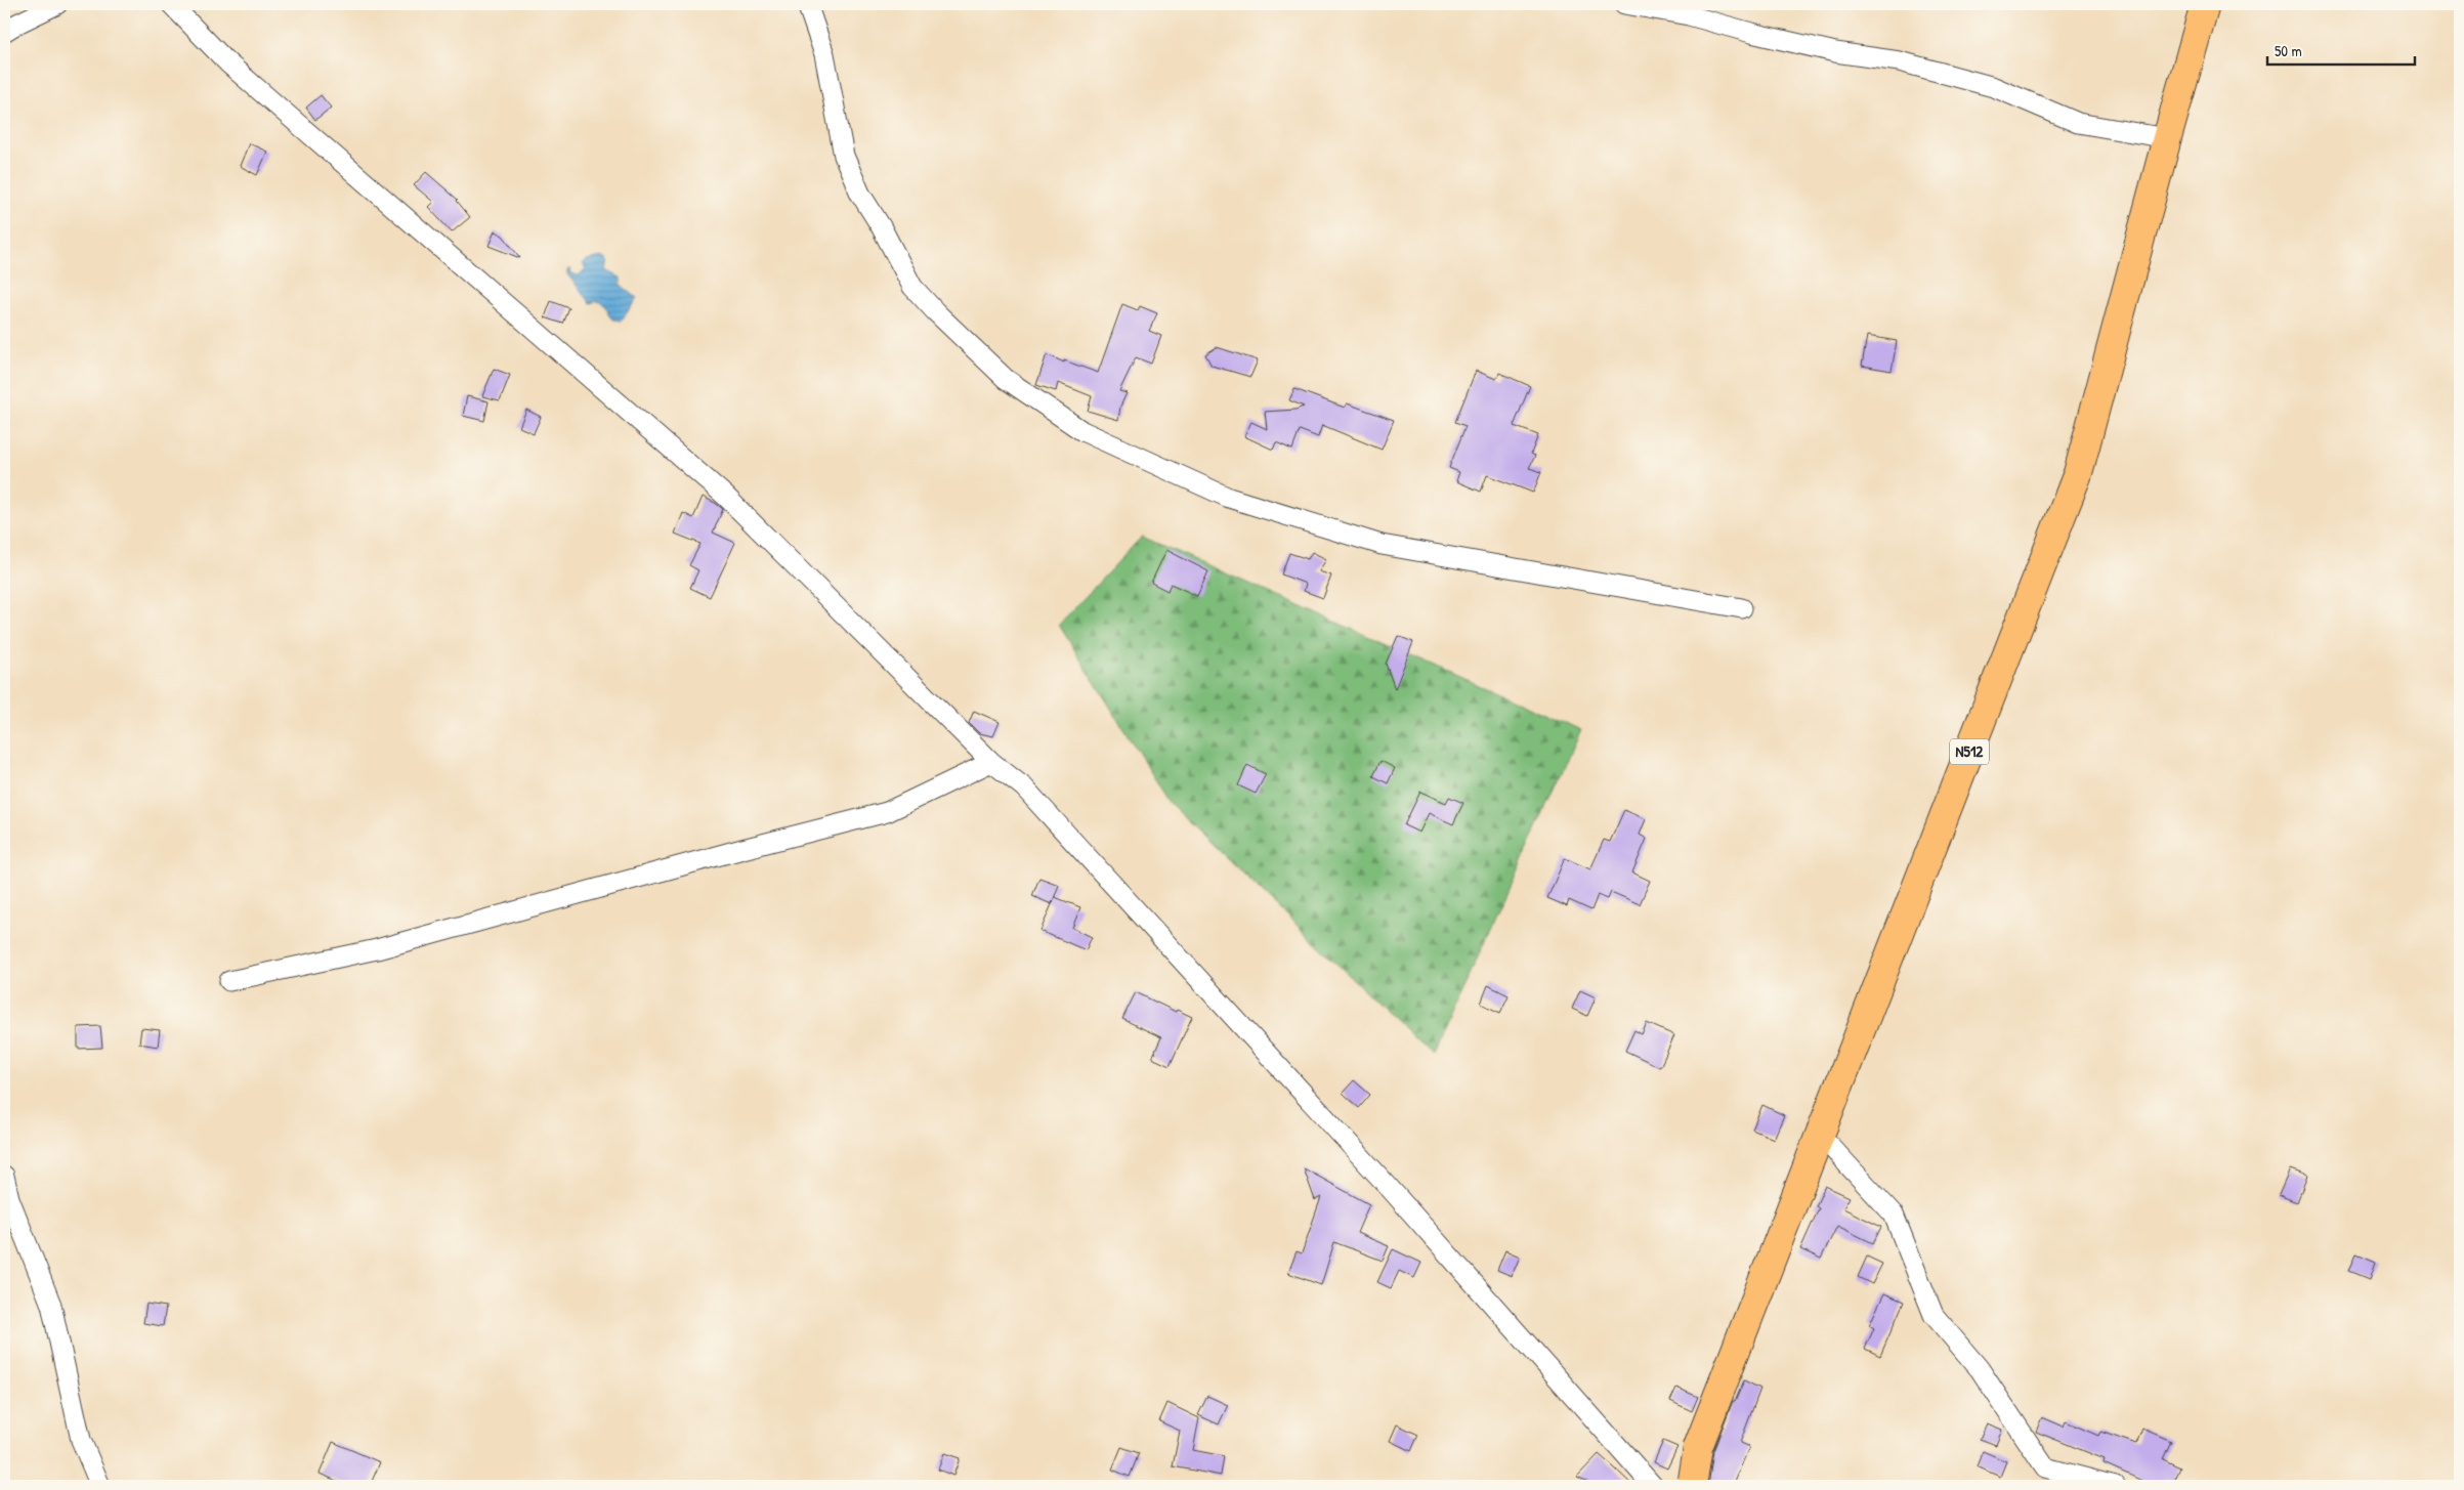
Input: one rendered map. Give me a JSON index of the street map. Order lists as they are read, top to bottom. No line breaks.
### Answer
{"streets":{"highway":["N512"]},"scale_bar":"50 m"}
